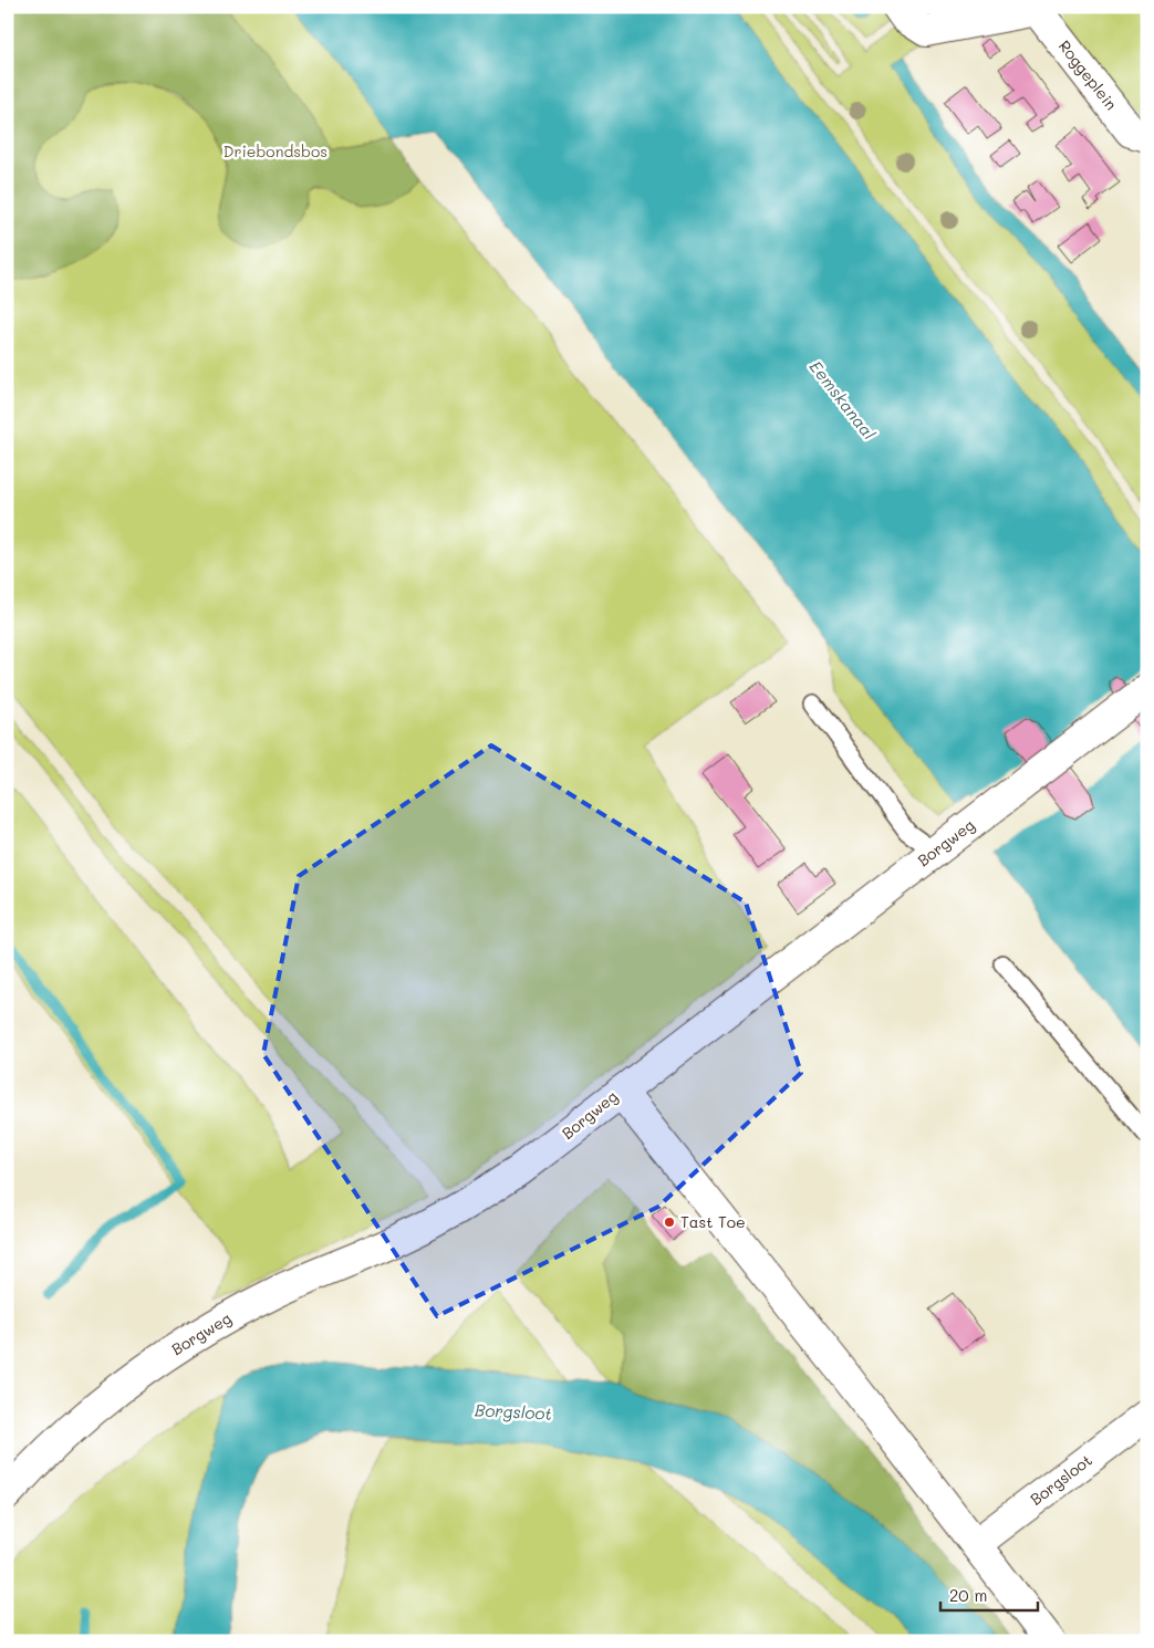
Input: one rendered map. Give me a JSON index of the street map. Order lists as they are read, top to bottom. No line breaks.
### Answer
{"streets":{"main road":["Roggeplein","Borgweg","Borgsloot"]},"water":["Eemskanaal","Borgsloot"],"parks":["Driebondsbos"],"places":["Tast Toe"],"scale_bar":"20 m"}
